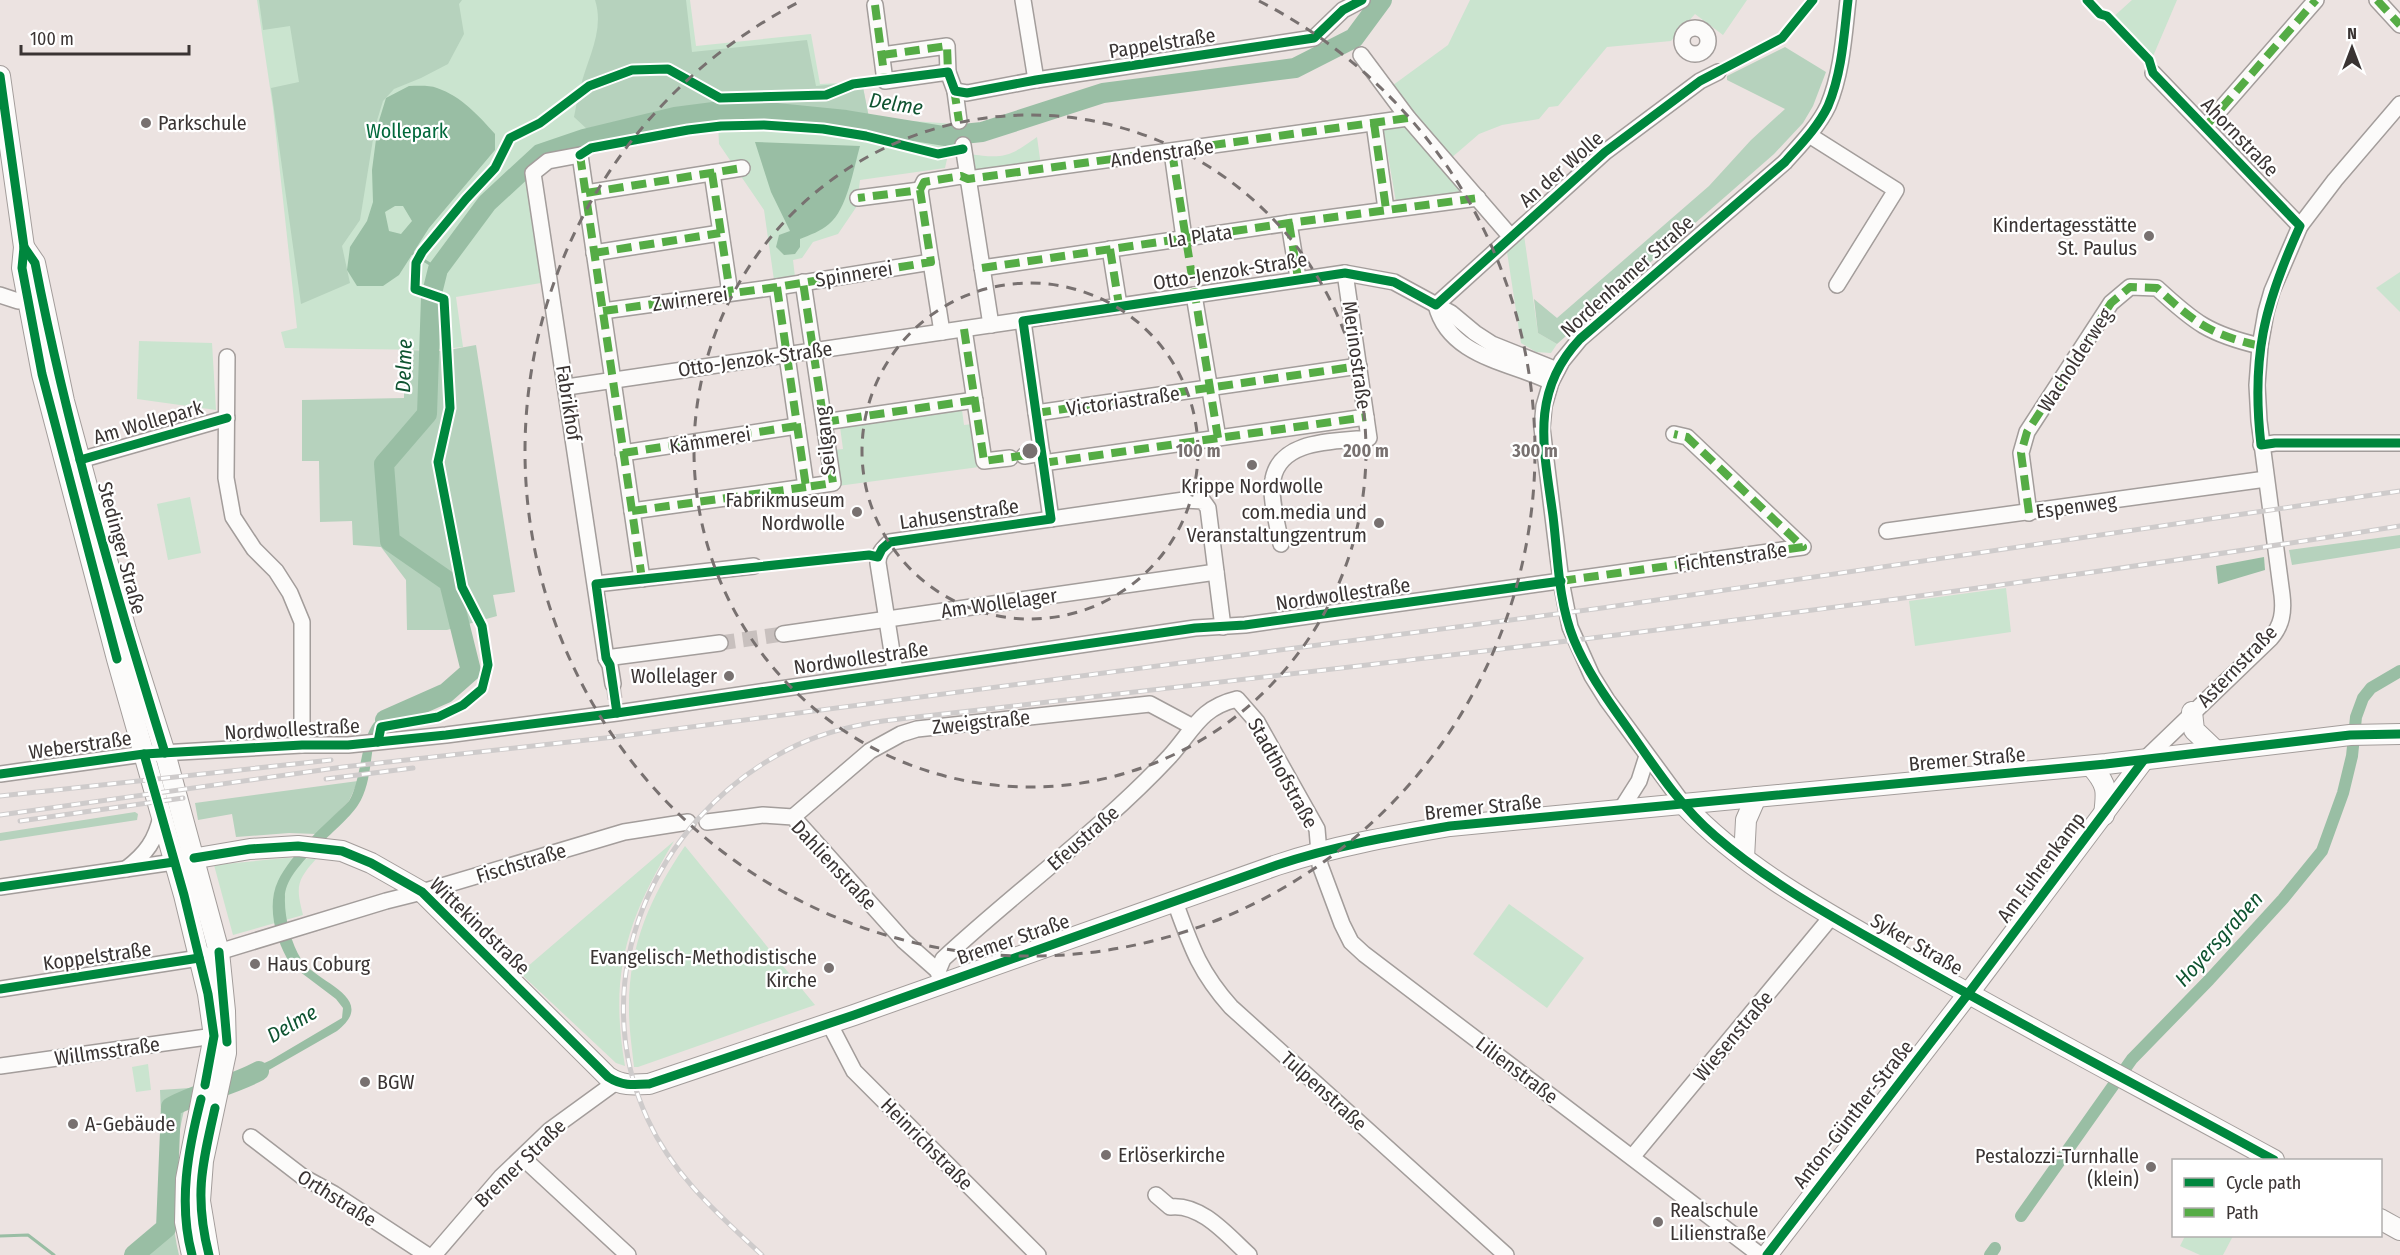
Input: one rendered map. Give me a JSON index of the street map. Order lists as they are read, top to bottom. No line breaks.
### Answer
{"streets":{"main road":["Stedinger Straße","Bremer Straße","Am Fuhrenkamp","Wittekindstraße","Syker Straße","Anton-Günther-Straße"],"street":["Pappelstraße","Ahornstraße","Andenstraße","An der Wolle","La Plata","Otto-Jenzok-Straße","Spinnerei","Nordenhamer Straße","Zwirnerei","Merinostraße","Wacholderweg","Victoriastraße","Fabrikhof","Am Wollepark","Kämmerei","Seilgang","Espenweg","Lahusenstraße","Fichtenstraße","Nordwollestraße","Am Wollelager","Asternstraße","Zweigstraße","Weberstraße","Stadthofstraße","Efeustraße","Fischstraße","Dahlienstraße","Koppelstraße","Wiesenstraße","Willmsstraße","Lilienstraße","Tulpenstraße","Heinrichstraße","Orthstraße"]},"crossings":[["Ahornstraße","Asternstraße"],["An der Wolle","Otto-Jenzok-Straße"],["Otto-Jenzok-Straße","Nordenhamer Straße"],["Otto-Jenzok-Straße","Merinostraße"],["Otto-Jenzok-Straße","Fabrikhof"],["Otto-Jenzok-Straße","Seilgang"],["Spinnerei","Zwirnerei"],["Spinnerei","Seilgang"],["Nordenhamer Straße","Fichtenstraße"],["Nordenhamer Straße","Nordwollestraße"],["Nordenhamer Straße","Bremer Straße"],["Nordenhamer Straße","Syker Straße"],["Zwirnerei","Seilgang"],["Merinostraße","Victoriastraße"],["Wacholderweg","Espenweg"],["Wacholderweg","Asternstraße"],["Am Wollepark","Stedinger Straße"],["Am Wollepark","Nordwollestraße"],["Kämmerei","Seilgang"],["Espenweg","Asternstraße"],["Lahusenstraße","Nordwollestraße"],["Lahusenstraße","Am Wollelager"],["Stedinger Straße","Nordwollestraße"],["Stedinger Straße","Weberstraße"],["Stedinger Straße","Fischstraße"],["Stedinger Straße","Wittekindstraße"],["Stedinger Straße","Koppelstraße"],["Stedinger Straße","Willmsstraße"],["Fichtenstraße","Nordwollestraße"],["Nordwollestraße","Weberstraße"],["Asternstraße","Bremer Straße"],["Asternstraße","Am Fuhrenkamp"],["Zweigstraße","Efeustraße"],["Zweigstraße","Dahlienstraße"],["Bremer Straße","Stadthofstraße"],["Bremer Straße","Efeustraße"],["Bremer Straße","Dahlienstraße"],["Bremer Straße","Am Fuhrenkamp"],["Bremer Straße","Wittekindstraße"],["Bremer Straße","Syker Straße"],["Bremer Straße","Lilienstraße"],["Bremer Straße","Tulpenstraße"],["Bremer Straße","Heinrichstraße"],["Stadthofstraße","Efeustraße"],["Stadthofstraße","Lilienstraße"],["Efeustraße","Dahlienstraße"],["Fischstraße","Wittekindstraße"],["Fischstraße","Koppelstraße"],["Am Fuhrenkamp","Syker Straße"],["Am Fuhrenkamp","Anton-Günther-Straße"],["Syker Straße","Wiesenstraße"],["Syker Straße","Anton-Günther-Straße"],["Wiesenstraße","Lilienstraße"]],"water":["Delme","Hoyersgraben"],"parks":["Wollepark"],"places":["Parkschule","Kindertagesstätte St. Paulus","Krippe Nordwolle","Fabrikmuseum Nordwolle","com.media und Veranstaltungzentrum","Wollelager","Haus Coburg","Evangelisch-Methodistische Kirche","BGW","A-Gebäude","Erlöserkirche","Pestalozzi-Turnhalle (klein)","Realschule Lilienstraße"],"legend":["Cycle path","Path"],"scale_bar":"100 m","north":"top","rings":["100 m","200 m","300 m"]}
